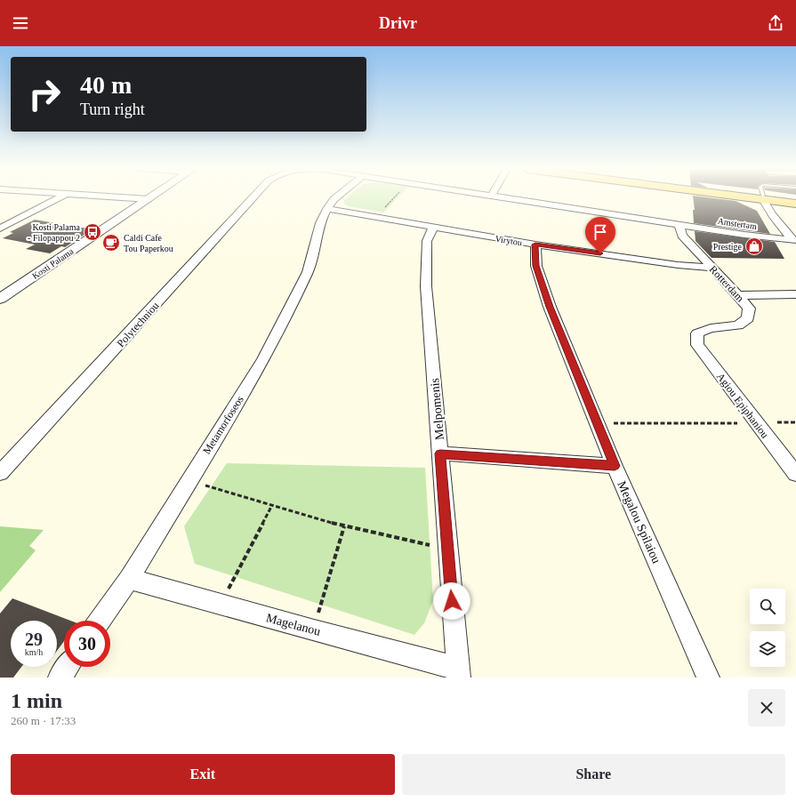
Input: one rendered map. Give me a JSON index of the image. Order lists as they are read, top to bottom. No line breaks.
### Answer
{"streets":{"street":["Amstertam","Virytou","Kosti Palama","Rotterdam","Polytechniou","Agiou Epiphaniou","Melpomenis","Metamorfoseos","Megalou Spilaiou","Magelanou"]},"crossings":[["Amstertam","Rotterdam"],["Virytou","Rotterdam"],["Virytou","Melpomenis"],["Virytou","Metamorfoseos"],["Virytou","Megalou Spilaiou"],["Rotterdam","Agiou Epiphaniou"],["Melpomenis","Magelanou"],["Metamorfoseos","Magelanou"]],"places":{"bus stop":["Kosti Palama - Filopappou 2"],"cafe":["Caldi Cafe Tou Paperkou"],"shop":["Prestige"]},"page":{"header":"Drivr","turn":["40 m","Turn right"],"speed":"29 km/h","limit":"30","heading":["1 min","260 m · 17:33"],"buttons":["Exit","Share"]}}
